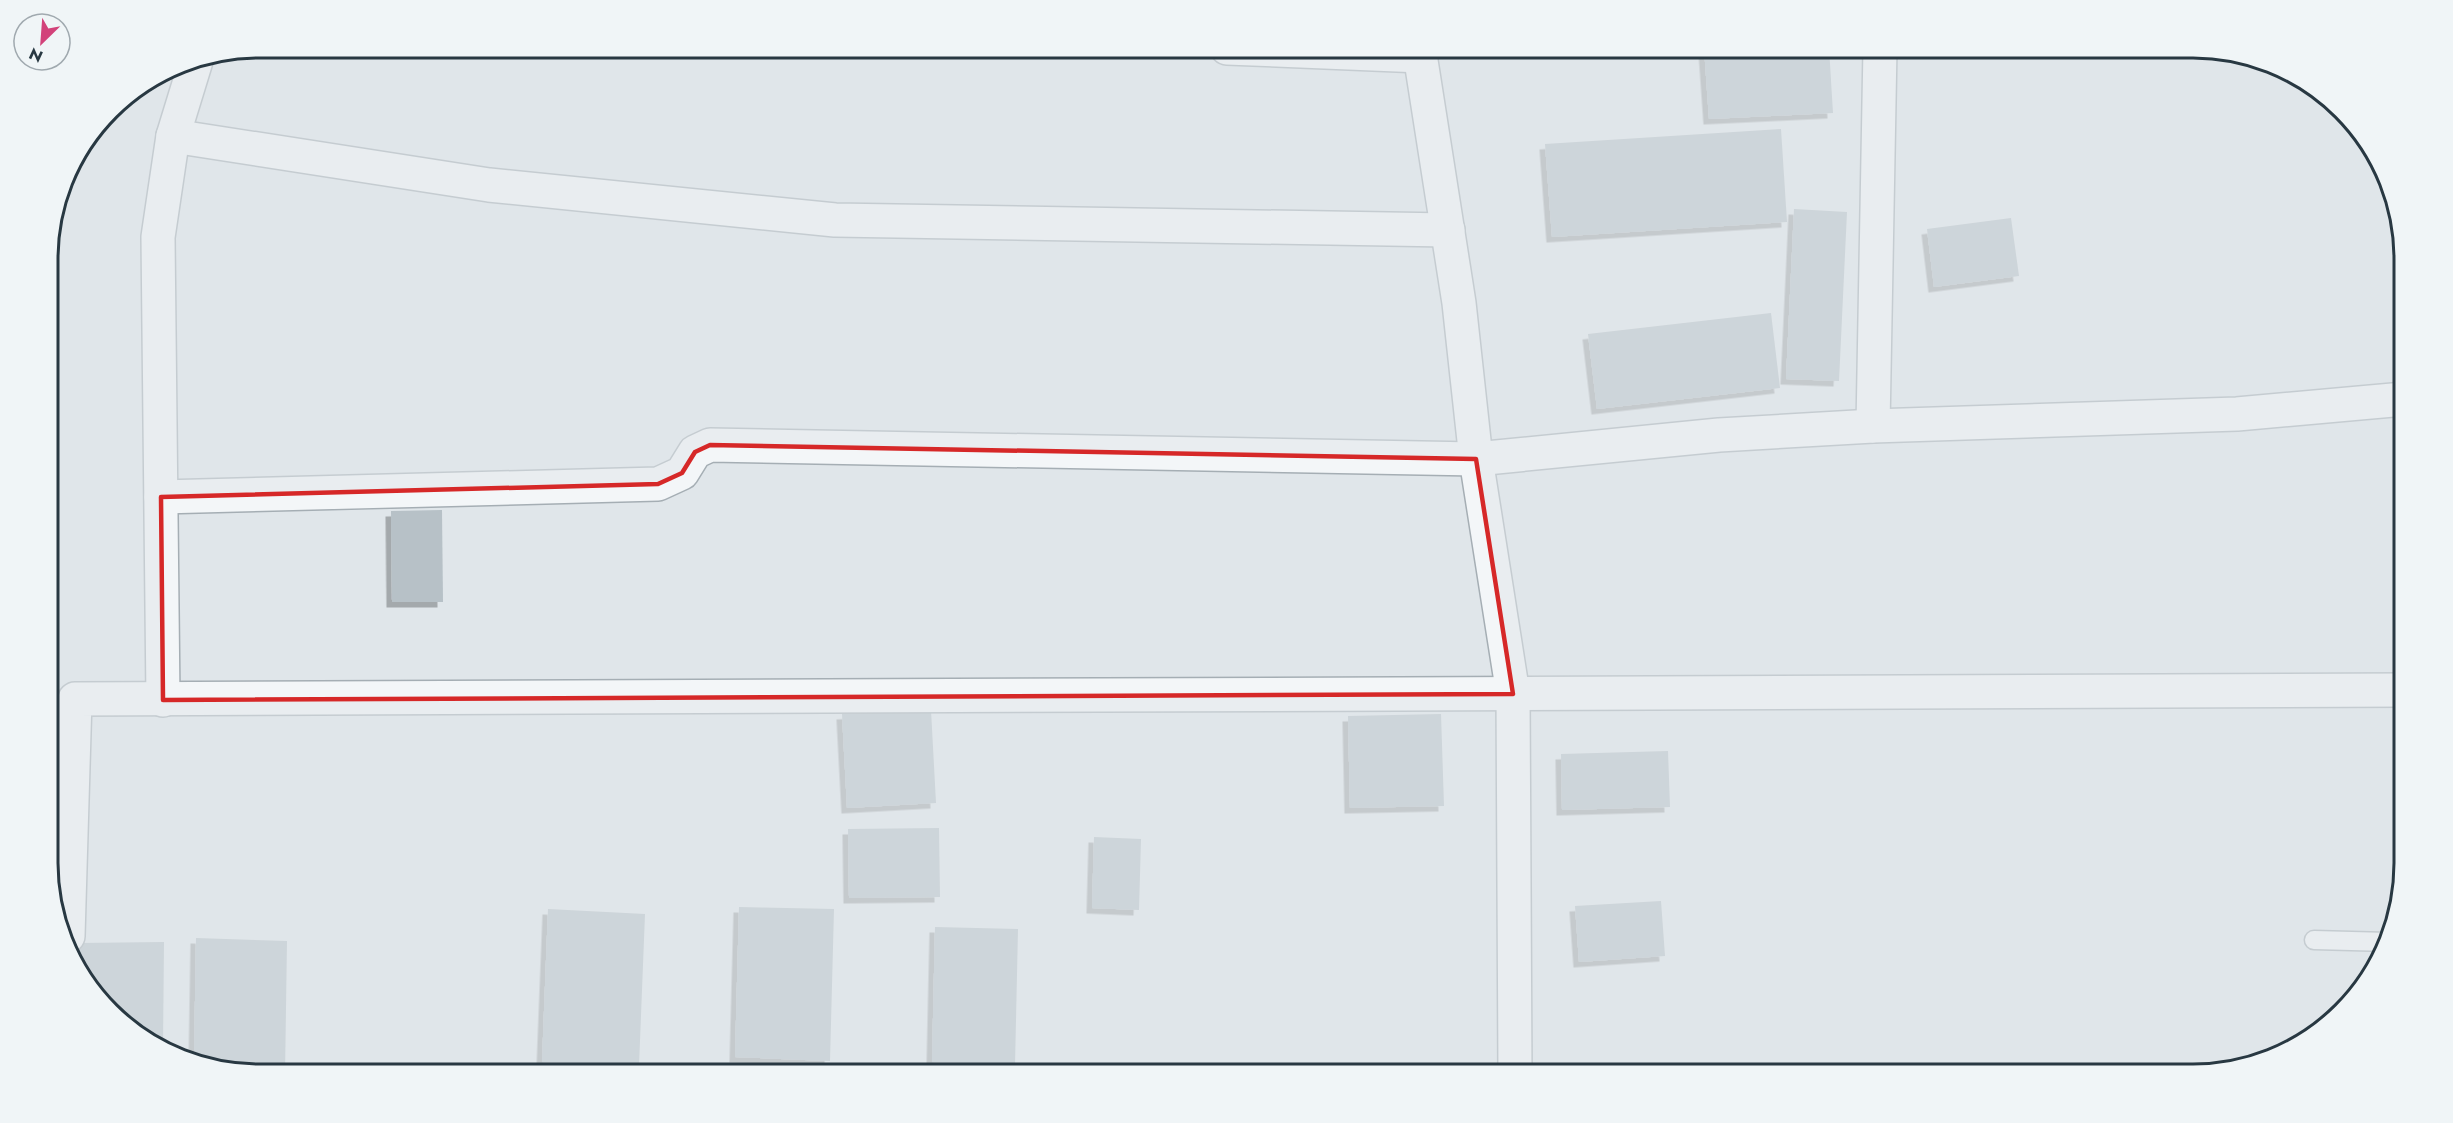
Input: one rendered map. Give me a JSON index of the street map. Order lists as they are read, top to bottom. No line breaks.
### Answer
{"north":"bottom left"}
